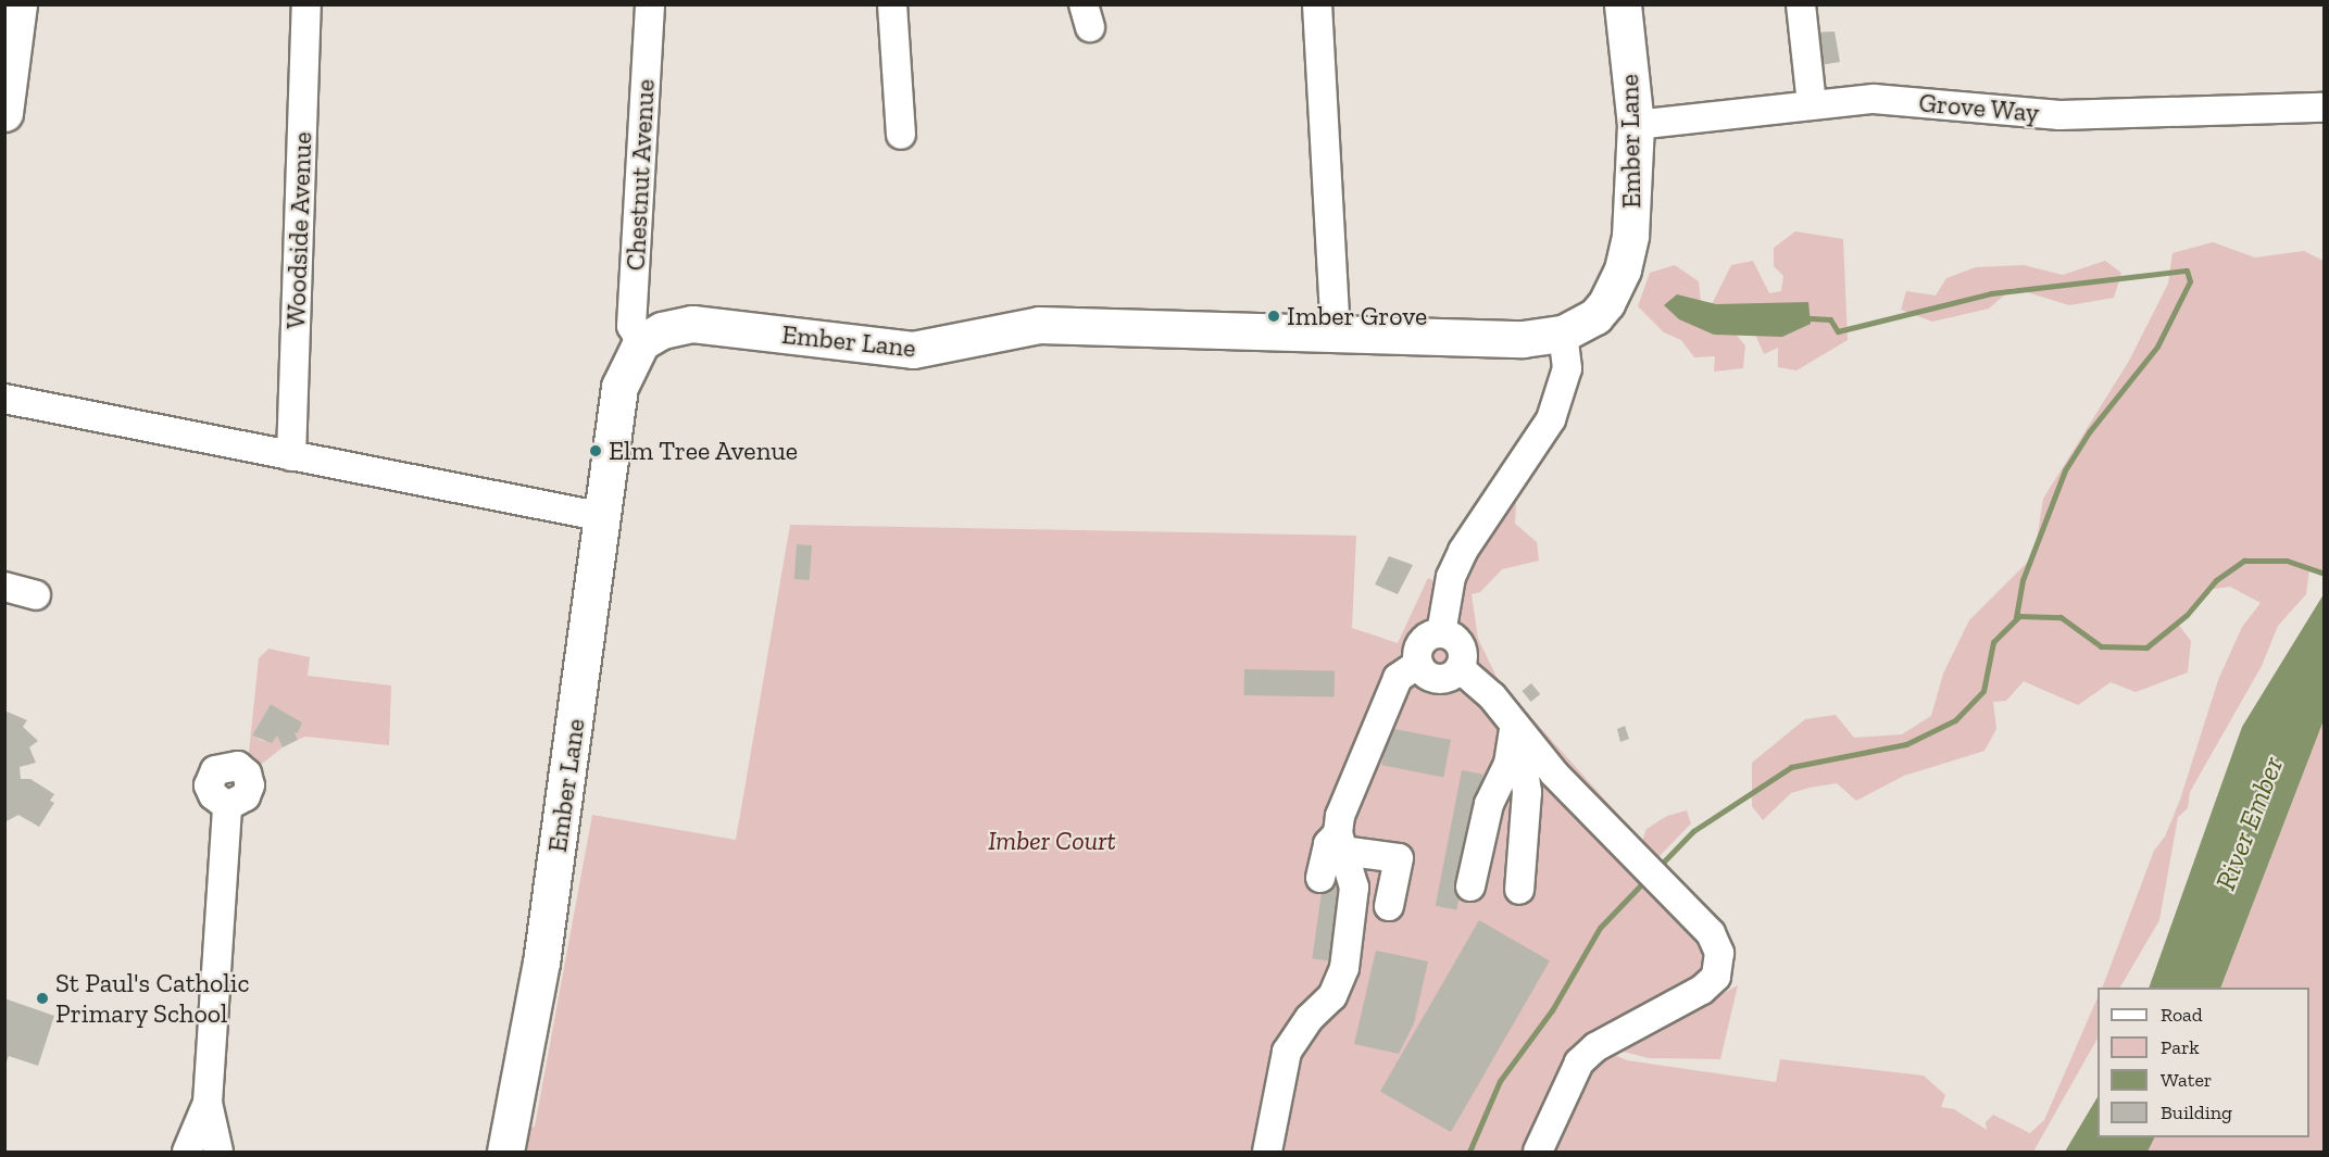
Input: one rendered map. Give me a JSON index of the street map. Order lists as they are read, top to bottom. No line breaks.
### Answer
{"streets":{"main road":["Ember Lane"],"street":["Grove Way","Chestnut Avenue","Woodside Avenue"]},"crossings":[["Grove Way","Ember Lane"],["Ember Lane","Chestnut Avenue"]],"water":["River Ember"],"parks":["Imber Court"],"places":["Imber Grove","Elm Tree Avenue","St Paul's Catholic Primary School"],"legend":["Road","Park","Water","Building"]}
